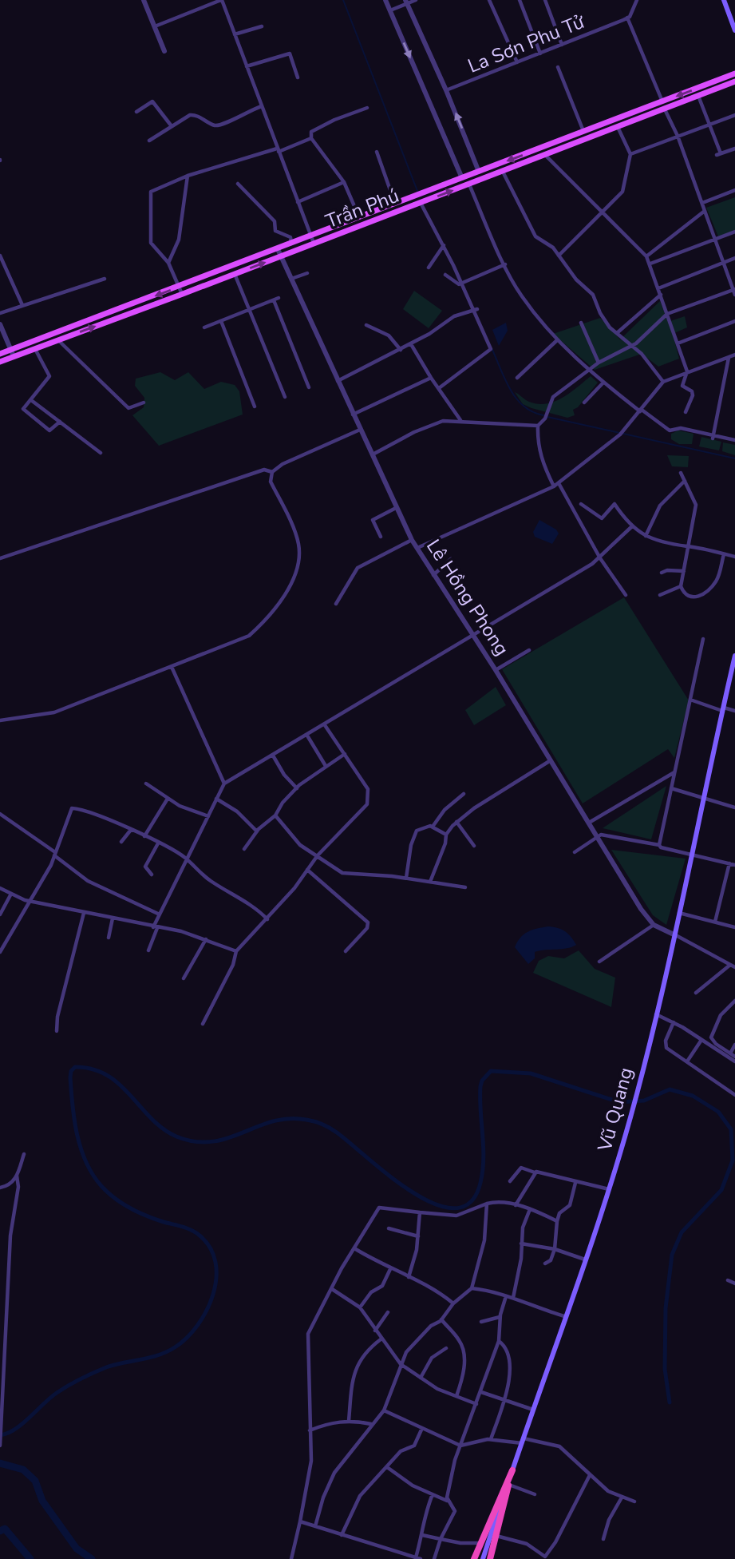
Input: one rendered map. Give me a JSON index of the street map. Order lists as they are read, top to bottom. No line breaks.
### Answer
{"streets":{"main road":["Trần Phú","Vũ Quang"],"street":["La Sơn Phu Tử","Lê Hồng Phong"]},"crossings":[["Trần Phú","Lê Hồng Phong"]]}
